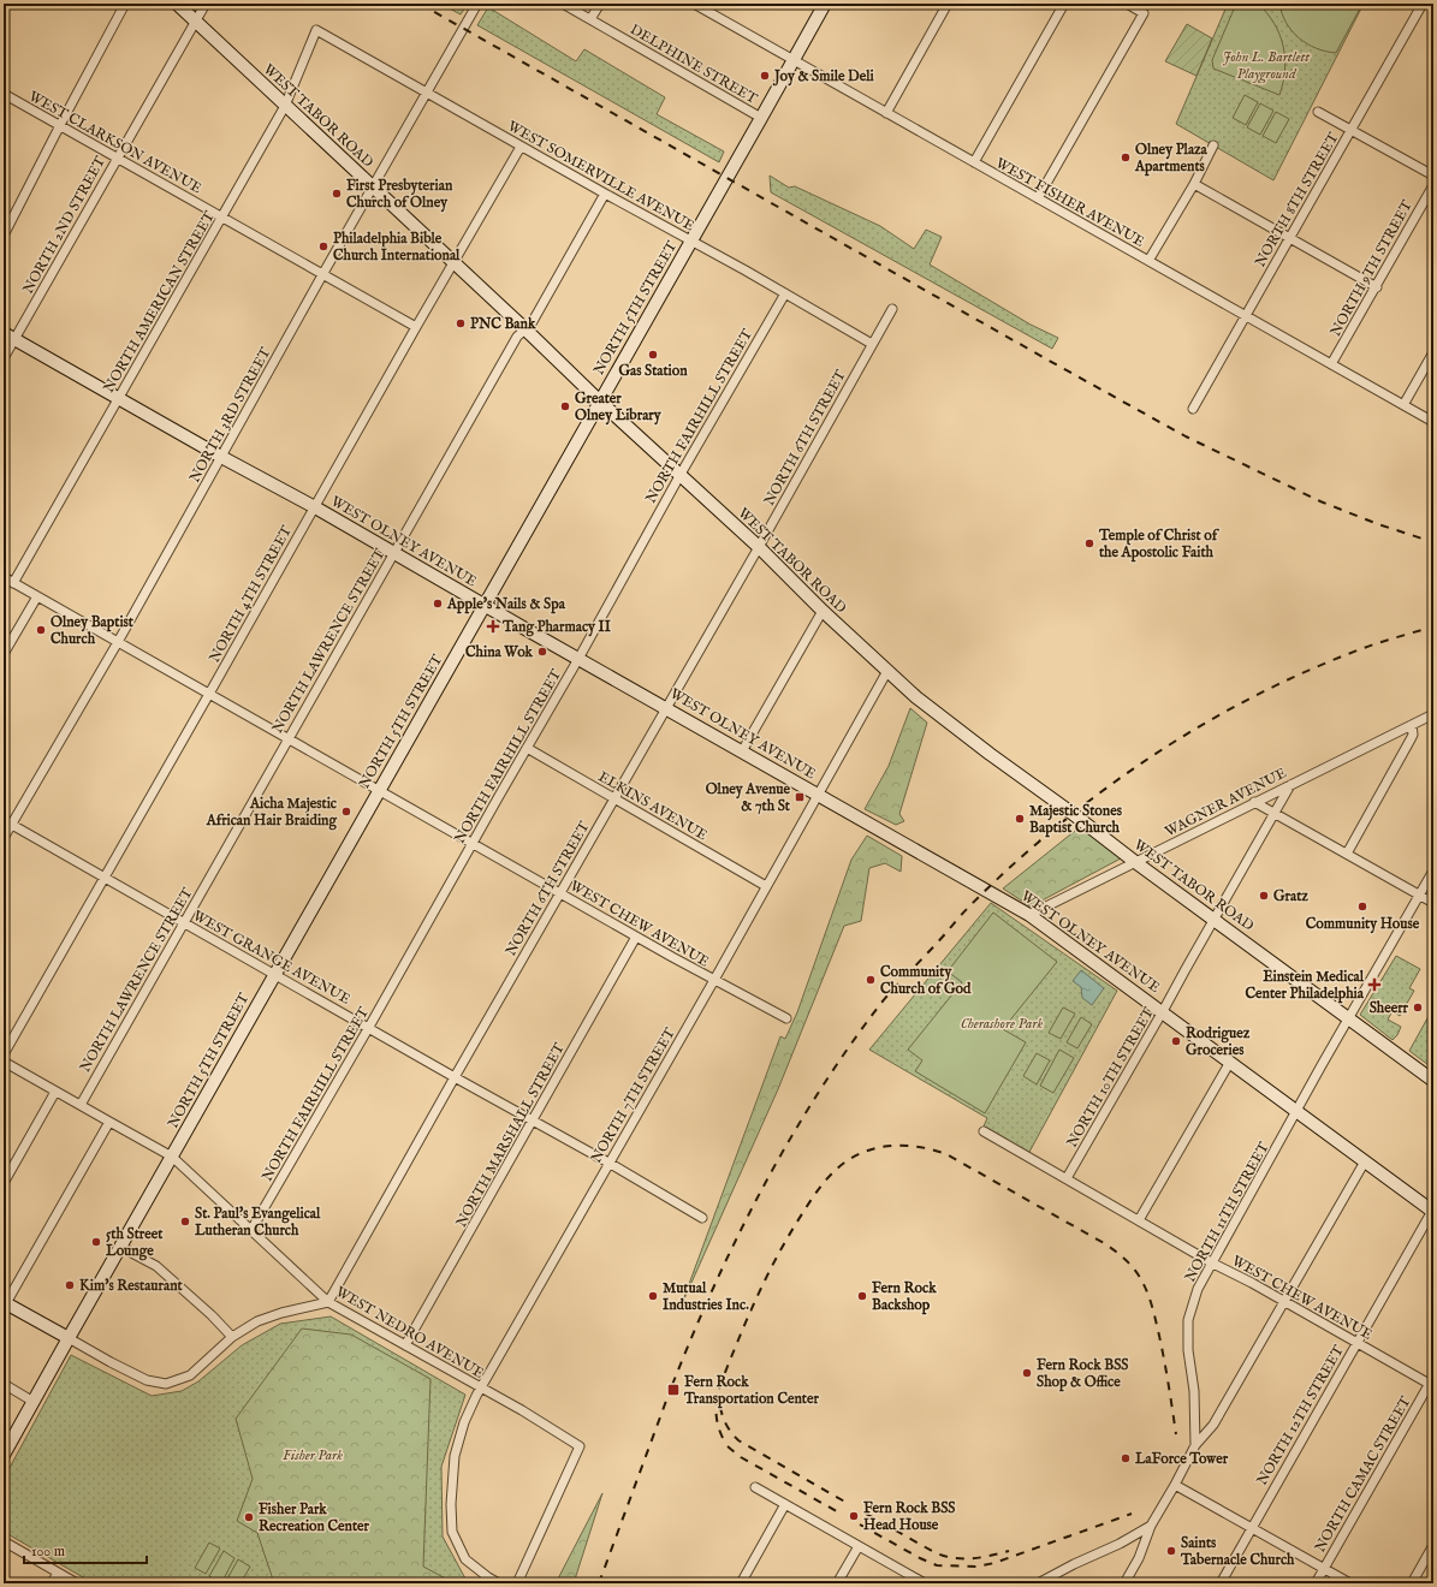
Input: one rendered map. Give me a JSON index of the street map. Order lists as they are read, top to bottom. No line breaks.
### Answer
{"streets":{"street":["DELPHINE STREET","WEST TABOR ROAD","WEST CLARKSON AVENUE","WEST SOMERVILLE AVENUE","NORTH 8TH STREET","WEST FISHER AVENUE","NORTH 2ND STREET","NORTH 9TH STREET","NORTH AMERICAN STREET","NORTH 5TH STREET","NORTH 3RD STREET","NORTH FAIRHILL STREET","NORTH 6TH STREET","WEST OLNEY AVENUE","NORTH 4TH STREET","NORTH LAWRENCE STREET","WAGNER AVENUE","ELKINS AVENUE","WEST CHEW AVENUE","WEST GRANGE AVENUE","NORTH 10TH STREET","NORTH 7TH STREET","NORTH MARSHALL STREET","NORTH 11TH STREET","WEST NEDRO AVENUE","NORTH 12TH STREET","NORTH CAMAC STREET"]},"crossings":[["DELPHINE STREET","NORTH 5TH STREET"],["WEST TABOR ROAD","NORTH 2ND STREET"],["WEST TABOR ROAD","NORTH AMERICAN STREET"],["WEST TABOR ROAD","NORTH 5TH STREET"],["WEST TABOR ROAD","NORTH 3RD STREET"],["WEST TABOR ROAD","NORTH FAIRHILL STREET"],["WEST TABOR ROAD","NORTH 6TH STREET"],["WEST TABOR ROAD","NORTH 4TH STREET"],["WEST TABOR ROAD","NORTH LAWRENCE STREET"],["WEST TABOR ROAD","WAGNER AVENUE"],["WEST TABOR ROAD","NORTH 10TH STREET"],["WEST TABOR ROAD","NORTH 7TH STREET"],["WEST TABOR ROAD","NORTH 11TH STREET"],["WEST CLARKSON AVENUE","NORTH 2ND STREET"],["WEST CLARKSON AVENUE","NORTH AMERICAN STREET"],["WEST CLARKSON AVENUE","NORTH 3RD STREET"],["WEST CLARKSON AVENUE","NORTH 4TH STREET"],["WEST SOMERVILLE AVENUE","NORTH AMERICAN STREET"],["WEST SOMERVILLE AVENUE","NORTH 5TH STREET"],["WEST SOMERVILLE AVENUE","NORTH 3RD STREET"],["WEST SOMERVILLE AVENUE","NORTH FAIRHILL STREET"],["WEST SOMERVILLE AVENUE","NORTH 6TH STREET"],["WEST SOMERVILLE AVENUE","NORTH 4TH STREET"],["WEST SOMERVILLE AVENUE","NORTH LAWRENCE STREET"],["NORTH 8TH STREET","WEST FISHER AVENUE"],["WEST FISHER AVENUE","NORTH 9TH STREET"],["WEST FISHER AVENUE","NORTH 5TH STREET"],["NORTH 2ND STREET","WEST OLNEY AVENUE"],["NORTH AMERICAN STREET","WEST OLNEY AVENUE"],["NORTH AMERICAN STREET","WEST CHEW AVENUE"],["NORTH 5TH STREET","WEST OLNEY AVENUE"],["NORTH 5TH STREET","WEST CHEW AVENUE"],["NORTH 5TH STREET","WEST GRANGE AVENUE"],["NORTH 5TH STREET","WEST NEDRO AVENUE"],["NORTH 3RD STREET","WEST OLNEY AVENUE"],["NORTH 3RD STREET","WEST CHEW AVENUE"],["NORTH 3RD STREET","WEST GRANGE AVENUE"],["NORTH FAIRHILL STREET","WEST OLNEY AVENUE"],["NORTH FAIRHILL STREET","ELKINS AVENUE"],["NORTH FAIRHILL STREET","WEST CHEW AVENUE"],["NORTH FAIRHILL STREET","WEST GRANGE AVENUE"],["NORTH FAIRHILL STREET","WEST NEDRO AVENUE"],["NORTH 6TH STREET","WEST OLNEY AVENUE"],["NORTH 6TH STREET","ELKINS AVENUE"],["NORTH 6TH STREET","WEST CHEW AVENUE"],["NORTH 6TH STREET","WEST GRANGE AVENUE"],["NORTH 6TH STREET","WEST NEDRO AVENUE"],["WEST OLNEY AVENUE","NORTH 4TH STREET"],["WEST OLNEY AVENUE","NORTH LAWRENCE STREET"],["WEST OLNEY AVENUE","WAGNER AVENUE"],["WEST OLNEY AVENUE","NORTH 10TH STREET"],["WEST OLNEY AVENUE","NORTH 7TH STREET"],["WEST OLNEY AVENUE","NORTH 11TH STREET"],["WEST OLNEY AVENUE","NORTH 12TH STREET"],["NORTH 4TH STREET","WEST CHEW AVENUE"],["NORTH 4TH STREET","WEST GRANGE AVENUE"],["NORTH LAWRENCE STREET","WEST CHEW AVENUE"],["NORTH LAWRENCE STREET","WEST GRANGE AVENUE"],["NORTH LAWRENCE STREET","WEST NEDRO AVENUE"],["WAGNER AVENUE","NORTH 10TH STREET"],["ELKINS AVENUE","NORTH 7TH STREET"],["WEST CHEW AVENUE","NORTH 10TH STREET"],["WEST CHEW AVENUE","NORTH 7TH STREET"],["WEST CHEW AVENUE","NORTH MARSHALL STREET"],["WEST CHEW AVENUE","NORTH 11TH STREET"],["WEST CHEW AVENUE","NORTH 12TH STREET"],["WEST CHEW AVENUE","NORTH CAMAC STREET"],["WEST GRANGE AVENUE","NORTH 7TH STREET"],["WEST GRANGE AVENUE","NORTH MARSHALL STREET"],["NORTH 7TH STREET","WEST NEDRO AVENUE"],["NORTH MARSHALL STREET","WEST NEDRO AVENUE"]],"parks":["John L. Bartlett Playground","Cherashore Park","Fisher Park"],"places":{"other":["Joy & Smile Deli","Olney Plaza Apartments","First Presbyterian Church of Olney","Philadelphia Bible Church International","PNC Bank","Gas Station","Greater Olney Library","Temple of Christ of the Apostolic Faith","Apple's Nails & Spa","Olney Baptist Church","China Wok","Aicha Majestic African Hair Braiding","Majestic Stones Baptist Church","Gratz","Community House","Community Church of God","Sheerr","Rodriguez Groceries","St. Paul's Evangelical Lutheran Church","5th Street Lounge","Kim's Restaurant","Mutual Industries Inc.","Fern Rock Backshop","Fern Rock BSS Shop & Office","LaForce Tower","Fern Rock BSS Head House","Fisher Park Recreation Center","Saints Tabernacle Church"],"health":["Tang Pharmacy II","Einstein Medical Center Philadelphia"],"transit":["Olney Avenue & 7th St","Fern Rock Transportation Center"]},"scale_bar":"100 m"}
